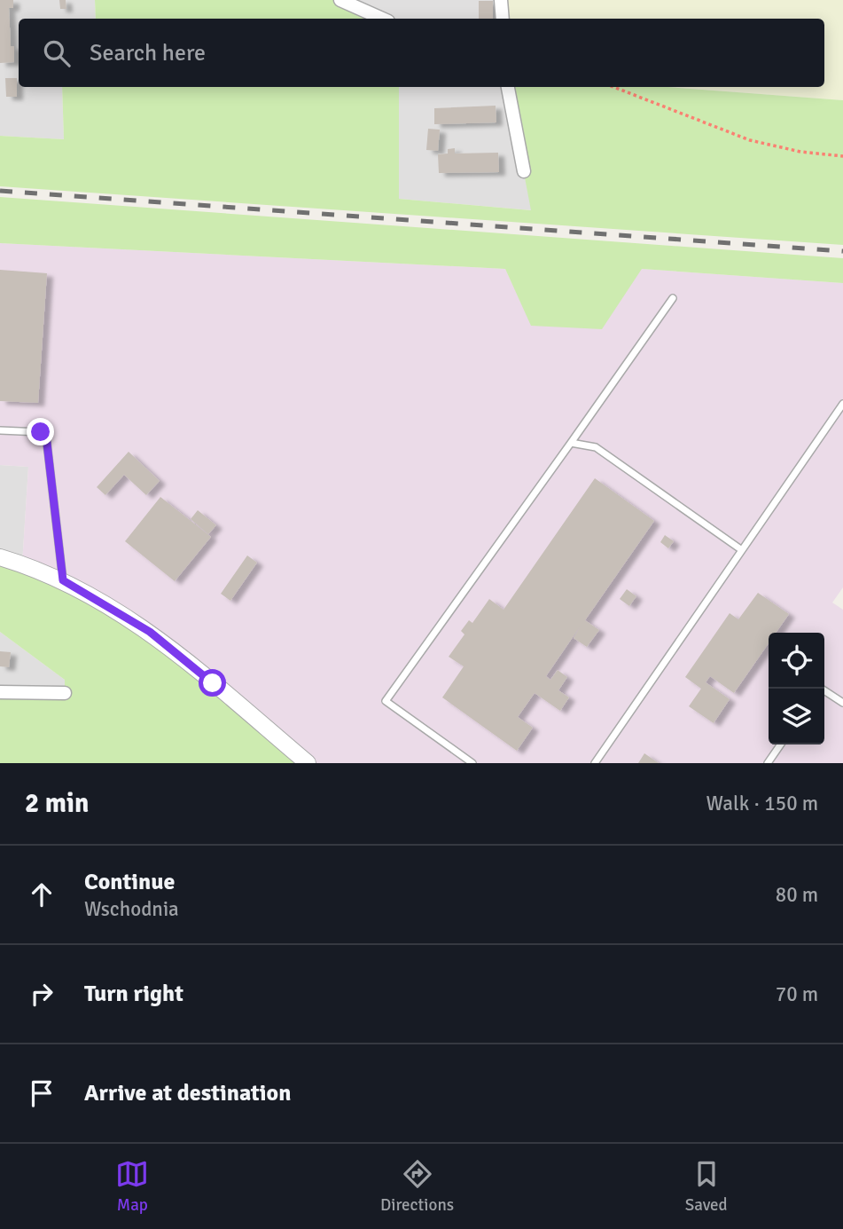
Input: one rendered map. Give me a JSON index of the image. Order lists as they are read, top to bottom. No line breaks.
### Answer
{"page":{"search":"Search here","heading":["2 min","Walk · 150 m"],"list":[["Continue","Wschodnia","80 m"],["Turn right","70 m"],"Arrive at destination"],"nav":["Map","Directions","Saved"]}}
